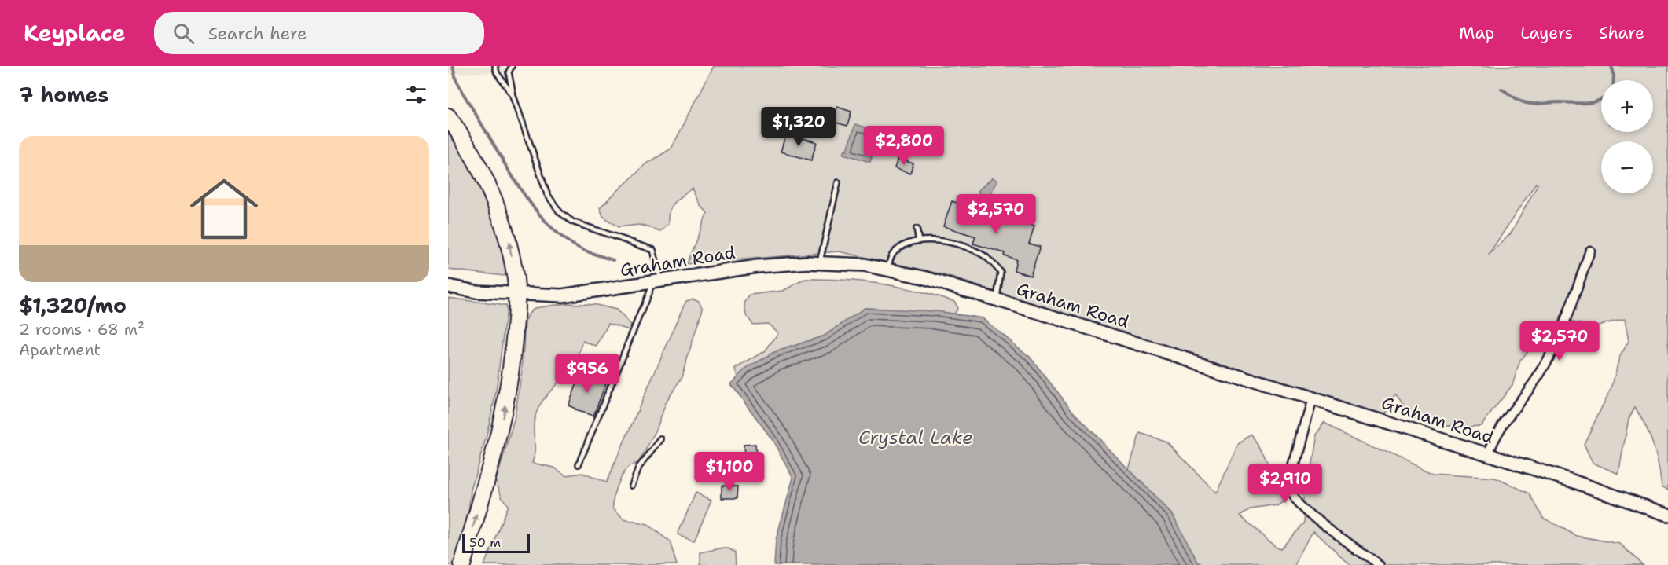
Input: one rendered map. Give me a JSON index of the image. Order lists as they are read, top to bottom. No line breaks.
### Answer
{"streets":{"main road":["Graham Road"]},"water":["Crystal Lake"],"scale_bar":"50 m","page":{"header":"Keyplace","search":"Search here","nav":["Map","Layers","Share"],"heading":"7 homes","map_buttons":["+","−"],"price":["$1,320","$2,800","$2,570","$2,570","$956","$1,100","$2,910"],"list":[{"name":"$1,320/mo","note":"2 rooms · 68 m² · Apartment"}],"scale":"50 m"}}
